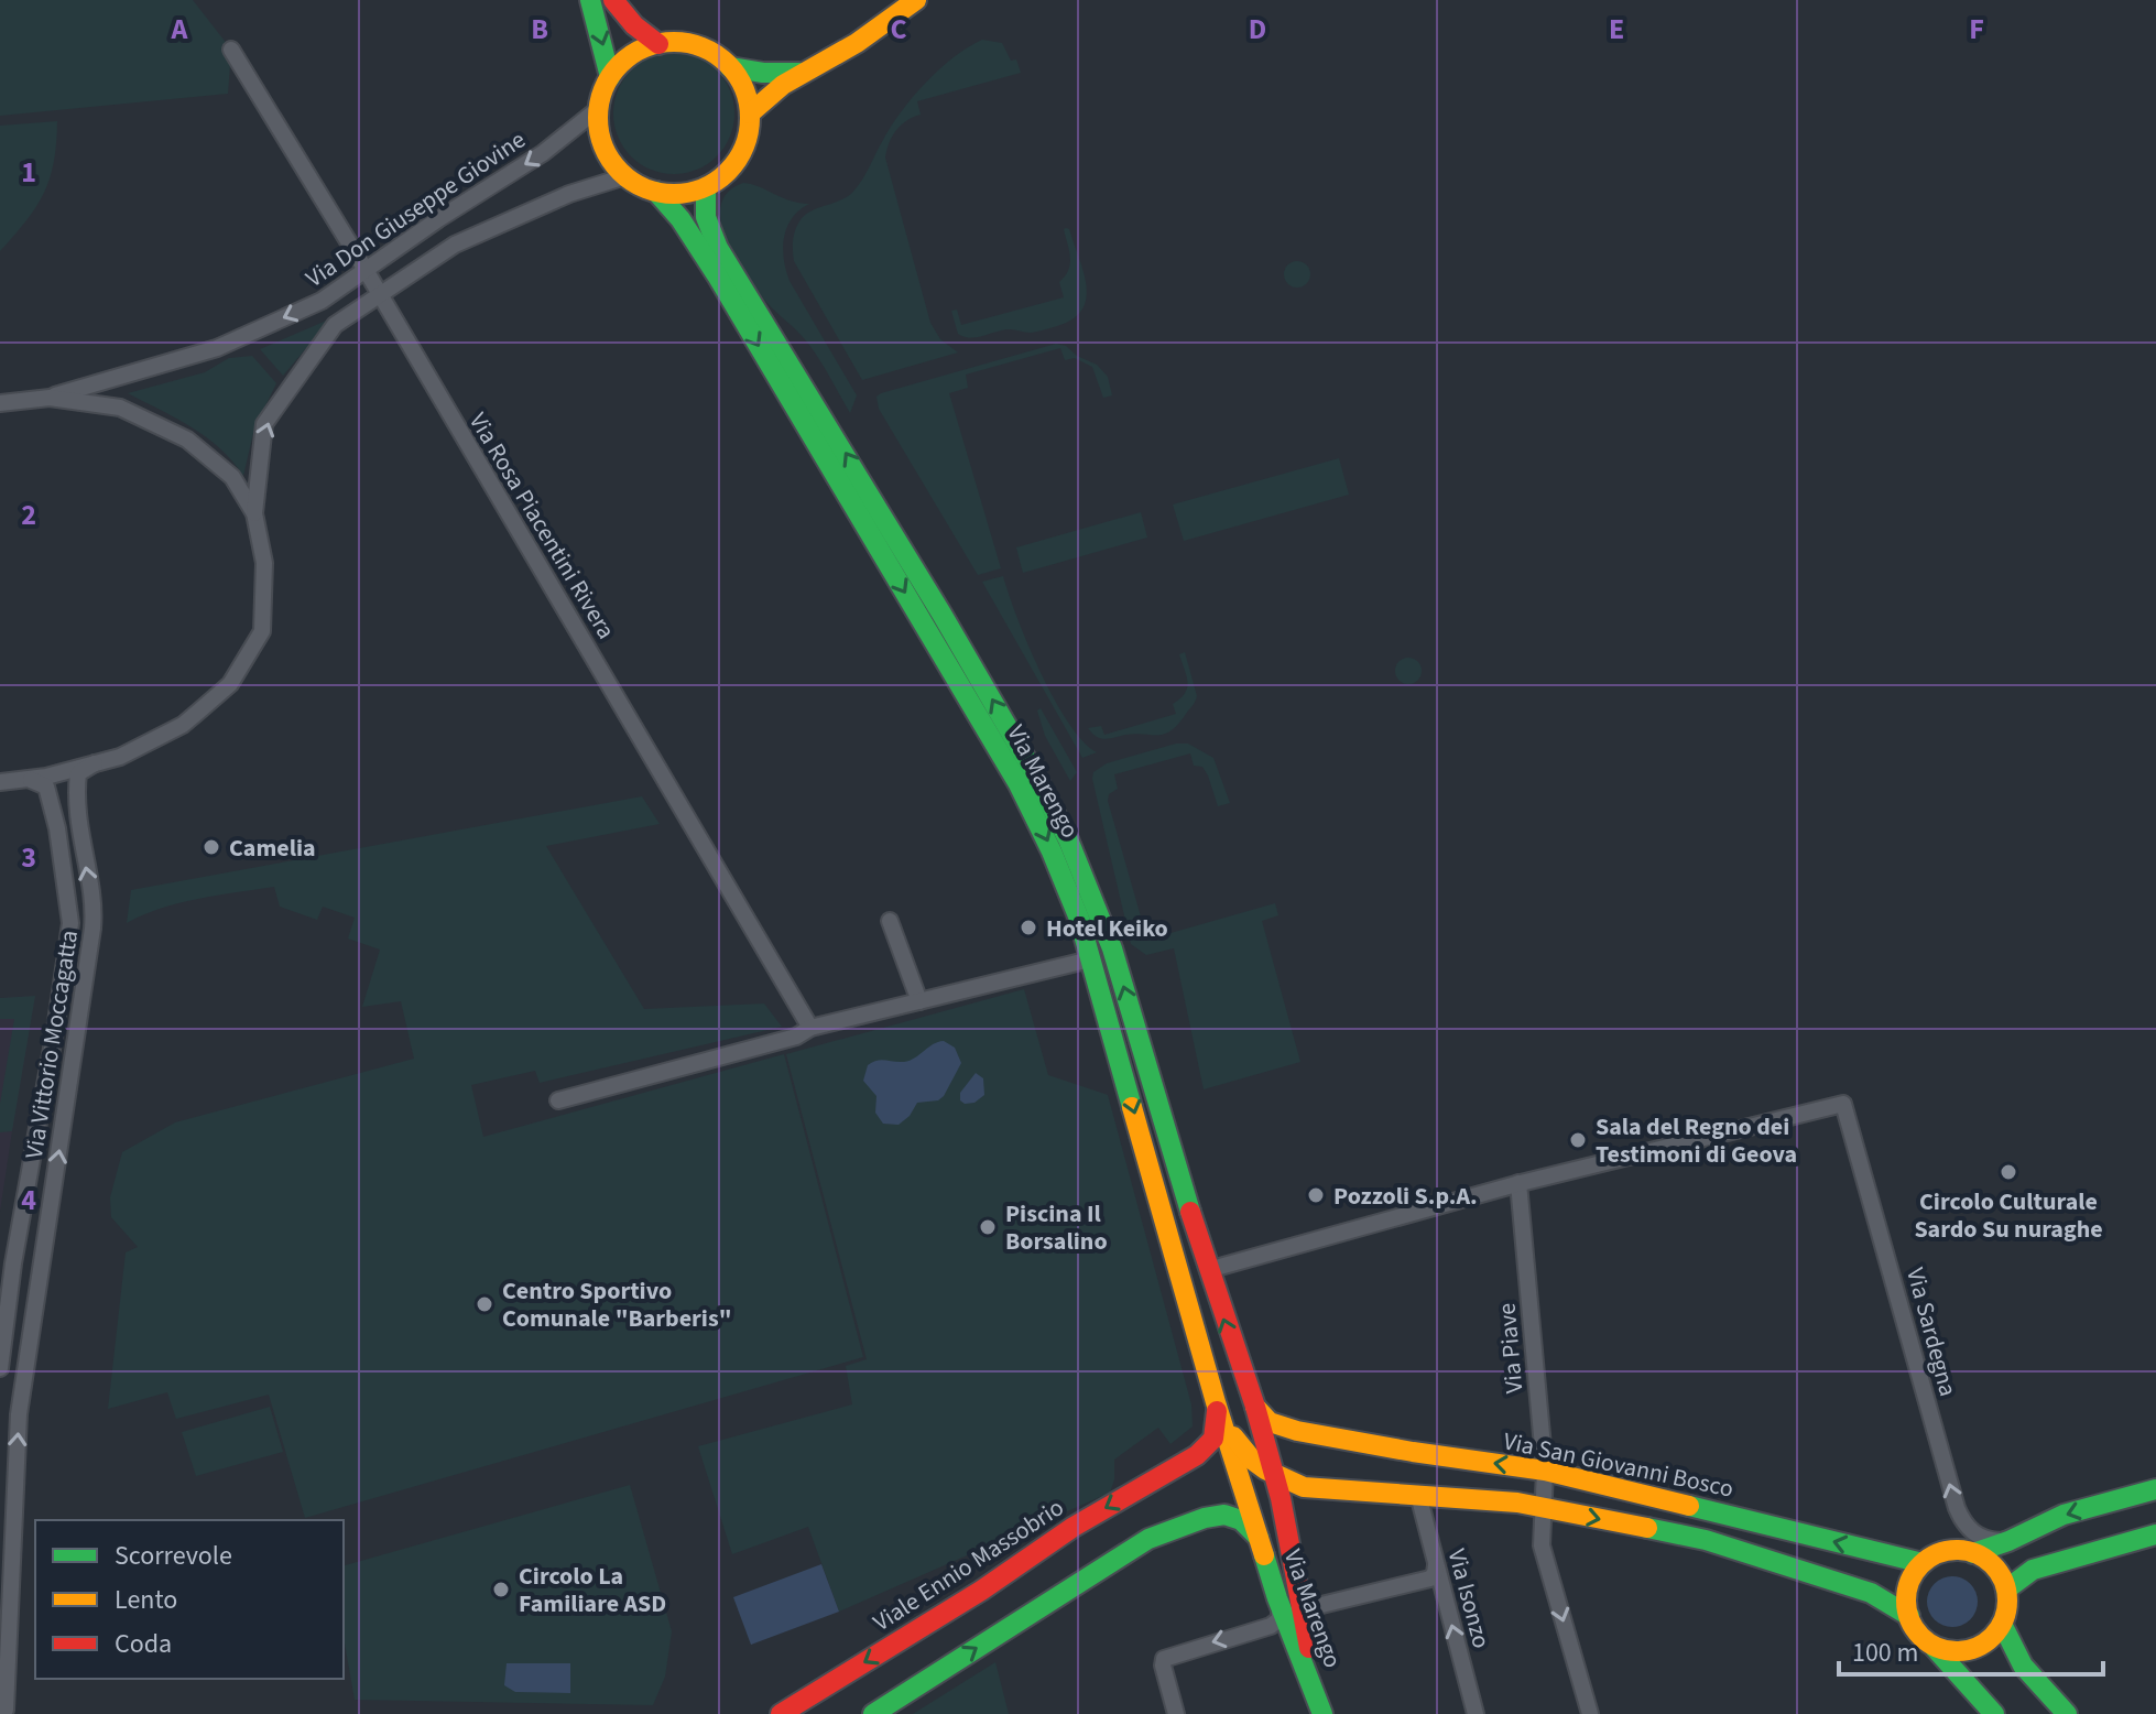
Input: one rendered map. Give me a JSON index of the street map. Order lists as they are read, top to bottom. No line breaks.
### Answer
{"streets":{"main road":["Via Marengo","Via San Giovanni Bosco","Viale Ennio Massobrio"],"street":["Via Don Giuseppe Giovine","Via Rosa Piacentini Rivera","Via Vittorio Moccagatta","Via Sardegna","Via Piave","Via Isonzo"]},"crossings":[["Via Don Giuseppe Giovine","Via Rosa Piacentini Rivera"],["Via Don Giuseppe Giovine","Via Marengo"],["Via Sardegna","Via Piave"],["Via Sardegna","Via San Giovanni Bosco"],["Via Piave","Via San Giovanni Bosco"]],"one_way":["Via Piave","Via Isonzo"],"places":["Camelia","Hotel Keiko","Sala del Regno dei Testimoni di Geova","Circolo Culturale Sardo Su nuraghe","Pozzoli S.p.A.","Piscina Il Borsalino","Centro Sportivo Comunale \"Barberis\"","Circolo La Familiare ASD"],"legend":["Scorrevole","Lento","Coda"],"scale_bar":"100 m","grid":{"columns":["A","B","C","D","E","F"],"rows":["1","2","3","4"]}}
